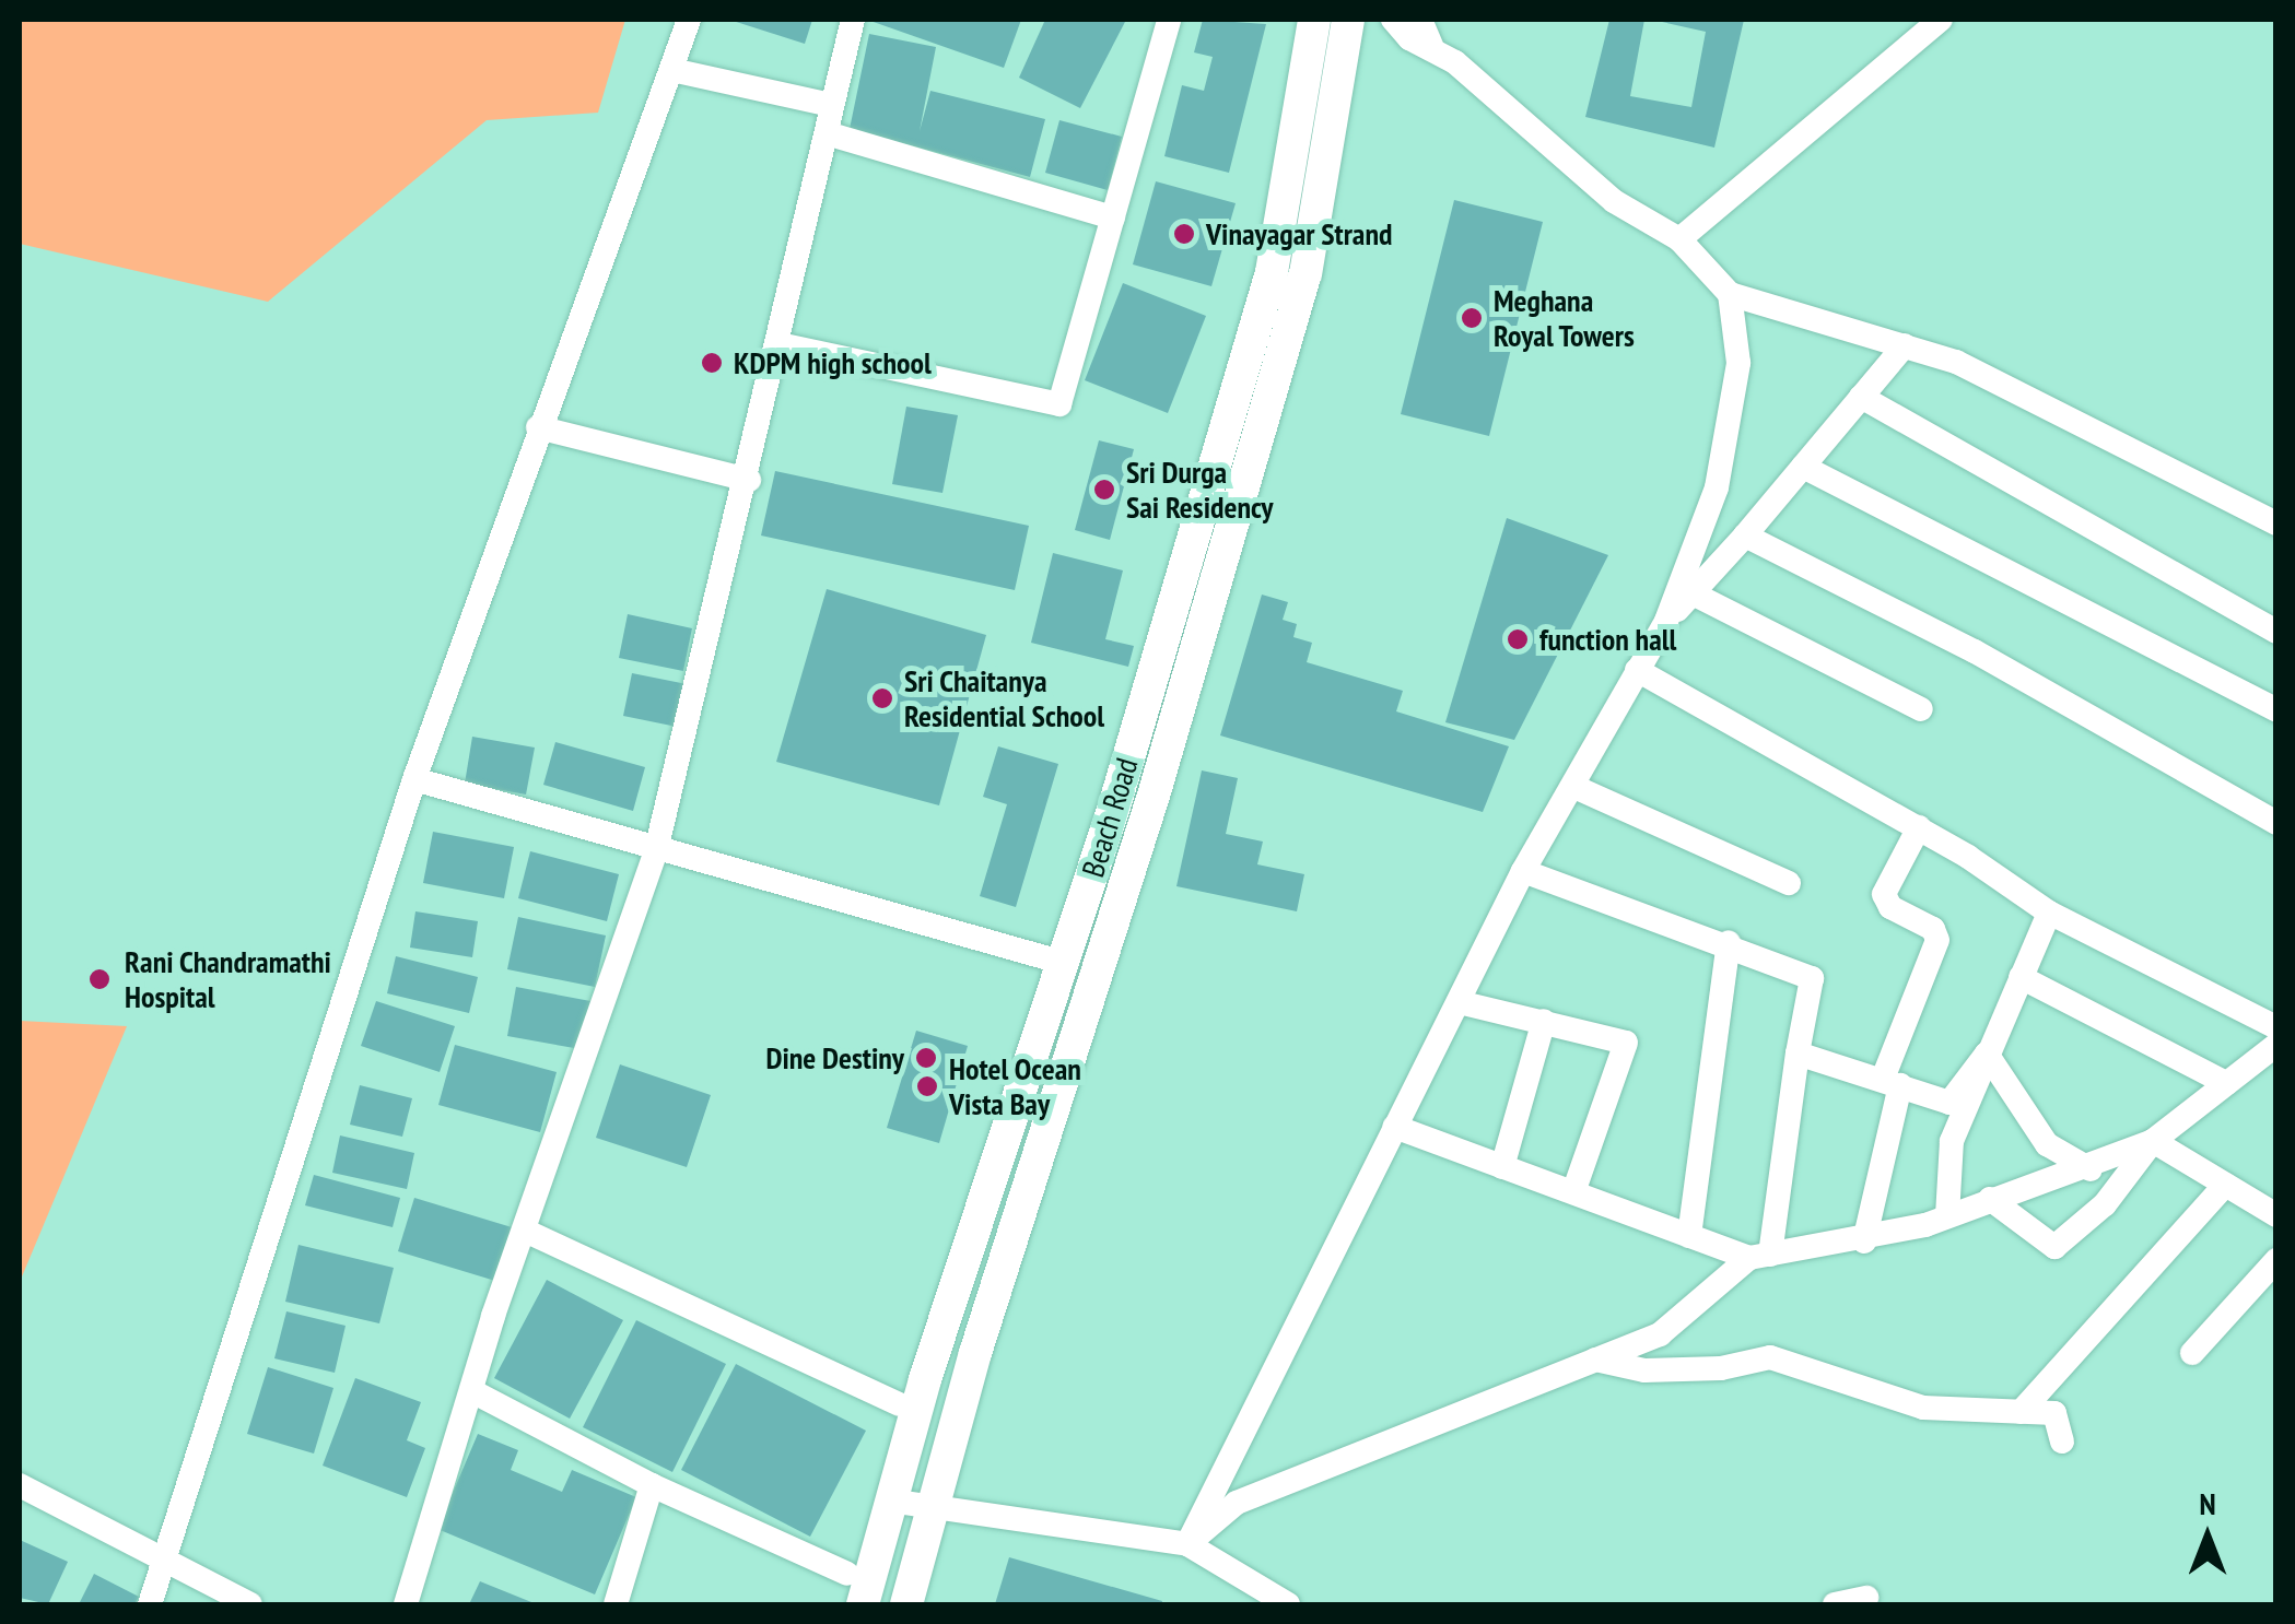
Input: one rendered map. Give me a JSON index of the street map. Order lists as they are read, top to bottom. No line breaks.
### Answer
{"streets":{"main road":["Beach Road"]},"places":["Vinayagar Strand","Meghana Royal Towers","KDPM high school","Sri Durga Sai Residency","function hall","Sri Chaitanya Residential School","Rani Chandramathi Hospital","Dine Destiny","Hotel Ocean Vista Bay"],"north":"top"}
